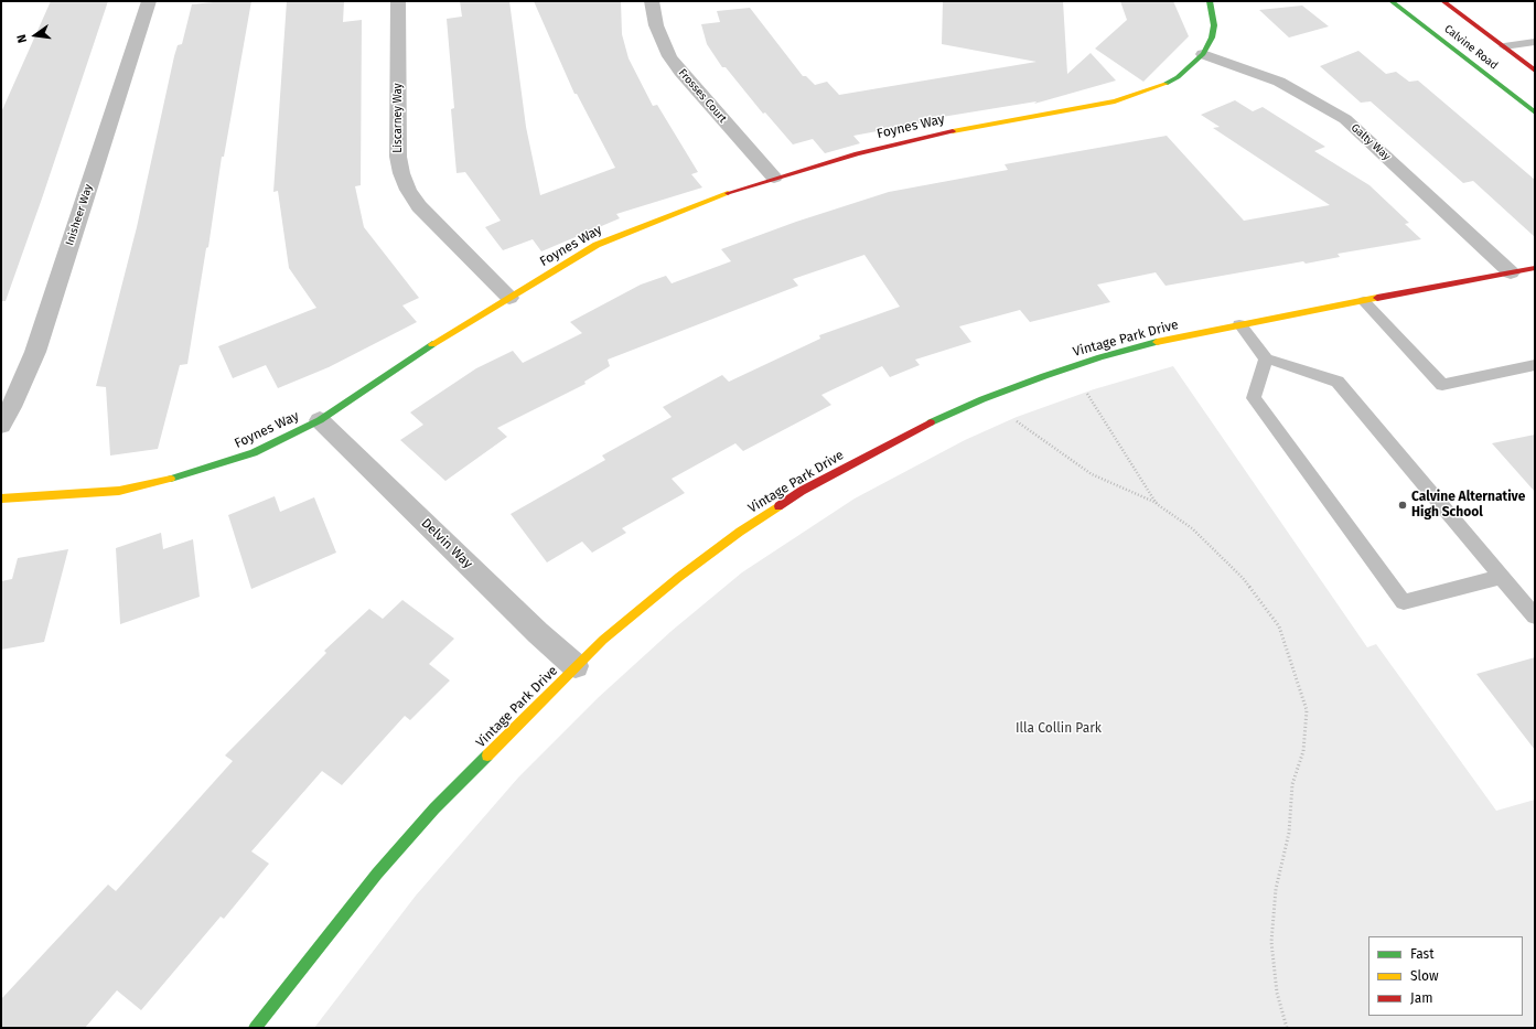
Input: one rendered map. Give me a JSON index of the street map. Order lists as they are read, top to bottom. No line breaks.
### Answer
{"streets":{"street":["Calvine Road","Frosses Court","Liscarney Way","Foynes Way","Galty Way","Inisheer Way","Vintage Park Drive","Delvin Way"]},"crossings":[["Frosses Court","Foynes Way"],["Liscarney Way","Foynes Way"],["Foynes Way","Galty Way"],["Foynes Way","Delvin Way"],["Galty Way","Vintage Park Drive"],["Vintage Park Drive","Delvin Way"]],"parks":["Illa Collin Park"],"places":["Calvine Alternative High School"],"legend":["Fast","Slow","Jam"],"north":"left"}
